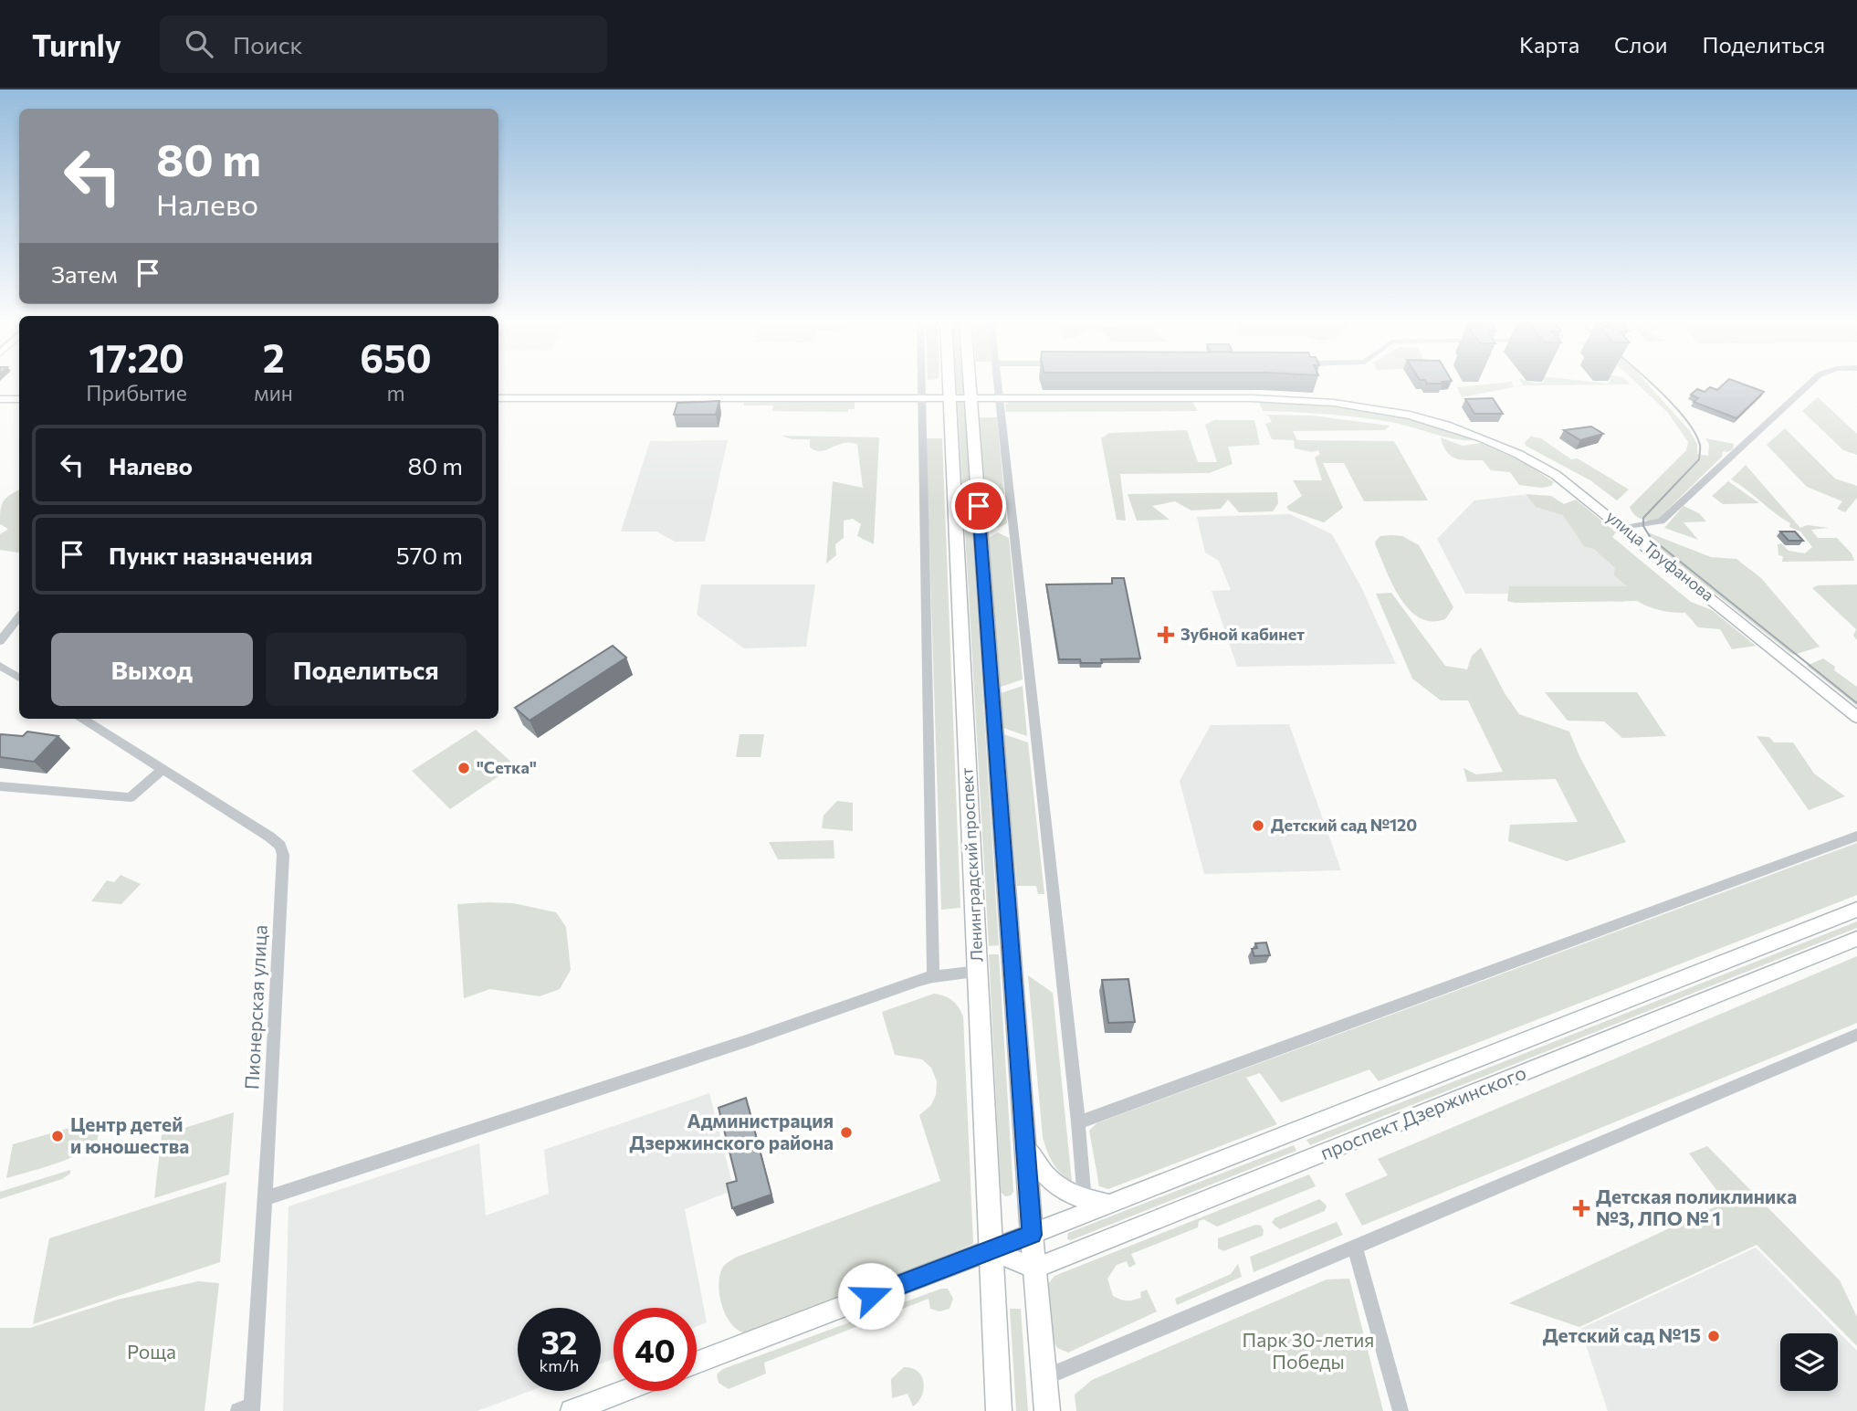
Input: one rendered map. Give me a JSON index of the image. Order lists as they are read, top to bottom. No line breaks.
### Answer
{"streets":{"main road":["Ленинградский проспект"],"street":["улица Труфанова","Пионерская улица","проспект Дзержинского"]},"crossings":[["улица Труфанова","Ленинградский проспект"],["Ленинградский проспект","проспект Дзержинского"]],"parks":["Парк 30-летия Победы","Роща"],"places":{"health":["Зубной кабинет","Детская поликлиника №3, ЛПО № 1"],"other":["\"Сетка\"","Детский сад №120","Администрация Дзержинского района","Центр детей и юношества","Детский сад №15"]},"page":{"header":"Turnly","search":"Поиск","nav":["Карта","Слои","Поделиться"],"turn":["80 m","Налево"],"then":"Затем","eta":["17:20","Прибытие","2","мин","650","m"],"list":[{"name":"Налево","value":"80 m"},{"name":"Пункт назначения","value":"570 m"}],"buttons":["Выход","Поделиться"],"speed":"32 km/h","limit":"40"}}
